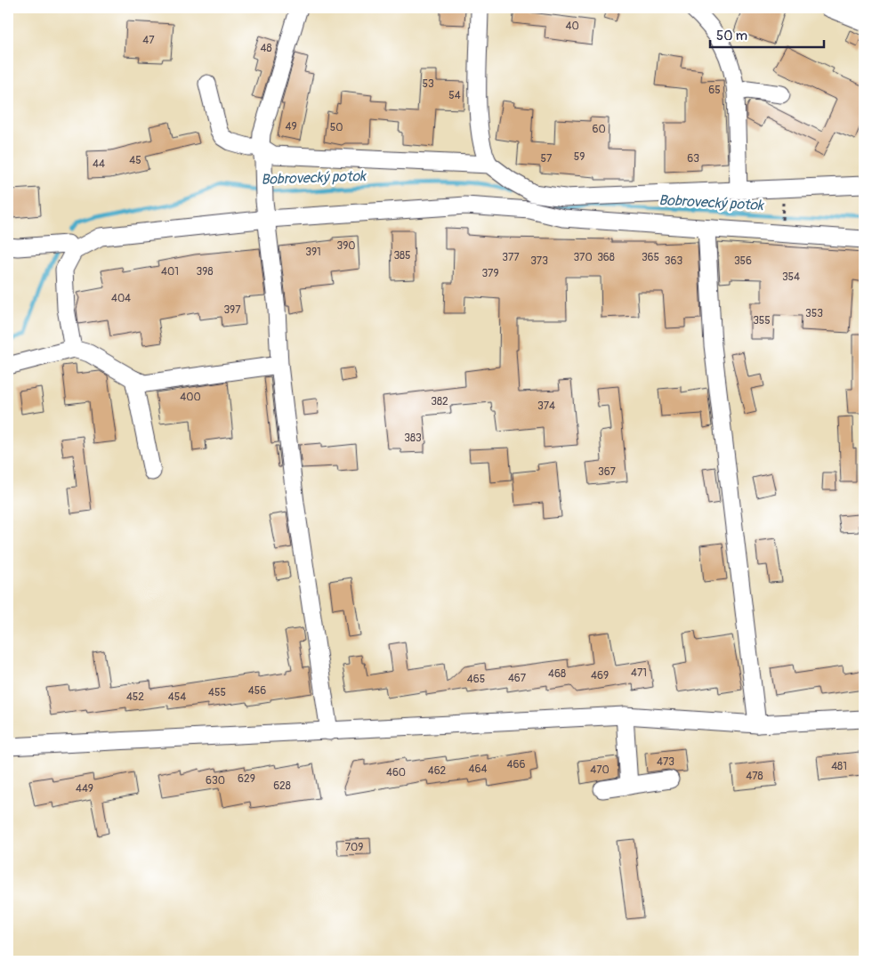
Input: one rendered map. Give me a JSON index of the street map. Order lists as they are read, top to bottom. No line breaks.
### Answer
{"water":["Bobrovecký potok"],"house_numbers":["40","47","48","53","65","54","49","50","60","59","57","63","45","44","390","391","385","377","370","368","365","373","363","356","401","398","379","354","404","397","353","355","400","382","374","383","367","471","468","469","467","465","456","455","452","454","473","466","481","464","470","462","460","478","629","630","628","449","709"],"scale_bar":"50 m"}
